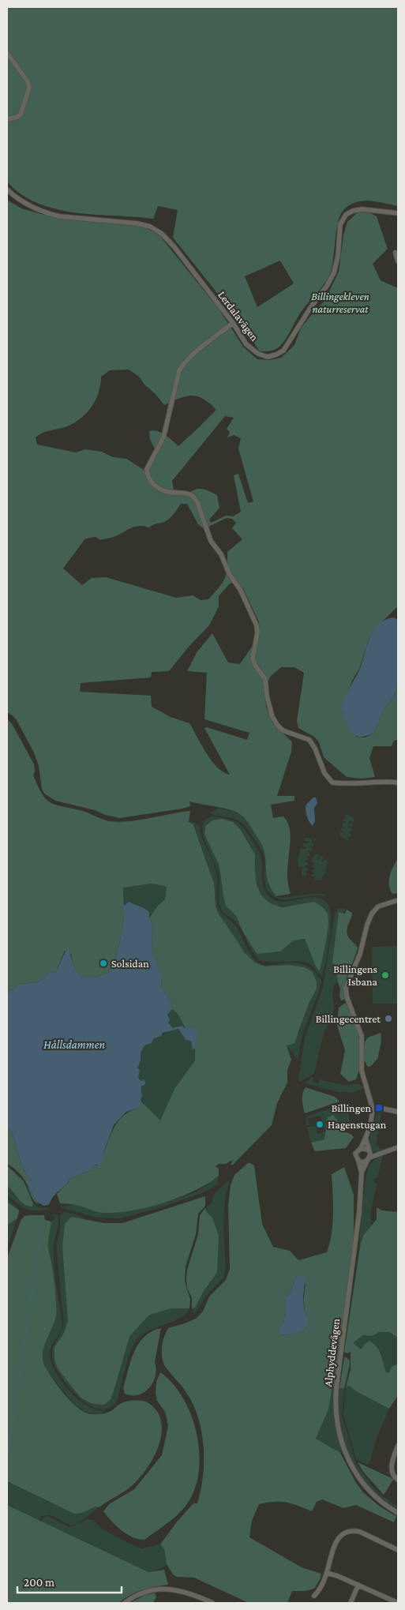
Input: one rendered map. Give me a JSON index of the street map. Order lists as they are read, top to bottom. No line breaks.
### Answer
{"streets":{"street":["Lerdalavägen","Alphyddevägen"]},"water":["Hållsdammen"],"parks":["Billingekleven naturreservat"],"places":{"other":["Solsidan","Billingens Isbana","Billingecentret","Hagenstugan"],"transit":["Billingen"]},"scale_bar":"200 m"}
